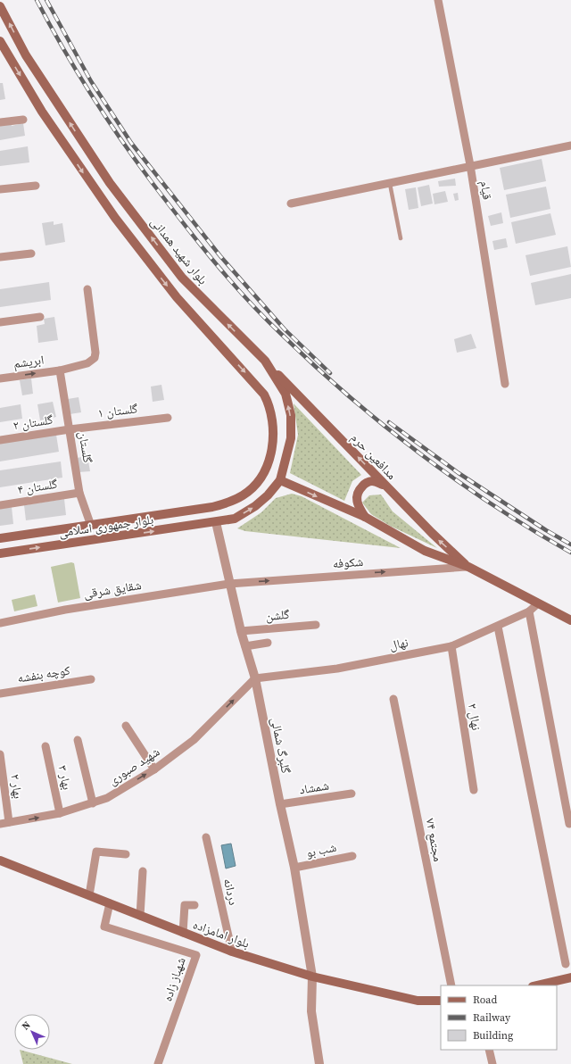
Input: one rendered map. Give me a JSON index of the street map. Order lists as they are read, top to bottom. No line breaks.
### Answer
{"streets":{"main road":["بلوار شهید همدانی","مدافعین حرم","بلوار جمهوری اسلامی","بلوار امامزاده"],"street":["قیام","ابریشم","گلستان ۱","گلستان ۲","گلستان","گلستان ۴","شکوفه","شقایق شرقی","گلشن","نهال","کوچه بنفشه","نهال ۲","گلبرگ شمالی","شهید صبوری","بهار ۳","بهار ۲","شمشاد","مجتمع ۷۴","شب بو","دردانه","شهباز زاده"]},"crossings":[["بلوار شهید همدانی","مدافعین حرم"],["بلوار شهید همدانی","بلوار جمهوری اسلامی"],["بلوار شهید همدانی","گلبرگ شمالی"],["ابریشم","گلستان"],["گلستان ۱","گلستان ۲"],["گلستان ۱","گلستان"],["گلستان ۲","گلستان"],["گلستان","گلستان ۴"],["گلستان","بلوار جمهوری اسلامی"],["مدافعین حرم","شکوفه"],["مدافعین حرم","نهال"],["بلوار جمهوری اسلامی","گلبرگ شمالی"],["شکوفه","شقایق شرقی"],["شکوفه","گلبرگ شمالی"],["شقایق شرقی","گلبرگ شمالی"],["گلشن","گلبرگ شمالی"],["نهال","نهال ۲"],["نهال","گلبرگ شمالی"],["نهال","شهید صبوری"],["گلبرگ شمالی","شهید صبوری"],["گلبرگ شمالی","شمشاد"],["گلبرگ شمالی","شب بو"],["گلبرگ شمالی","بلوار امامزاده"],["شهید صبوری","بهار ۳"],["شهید صبوری","بهار ۲"],["دردانه","بلوار امامزاده"],["بلوار امامزاده","شهباز زاده"]],"one_way":["شکوفه","شهید صبوری"],"legend":["Road","Railway","Building"],"north":"top left"}
